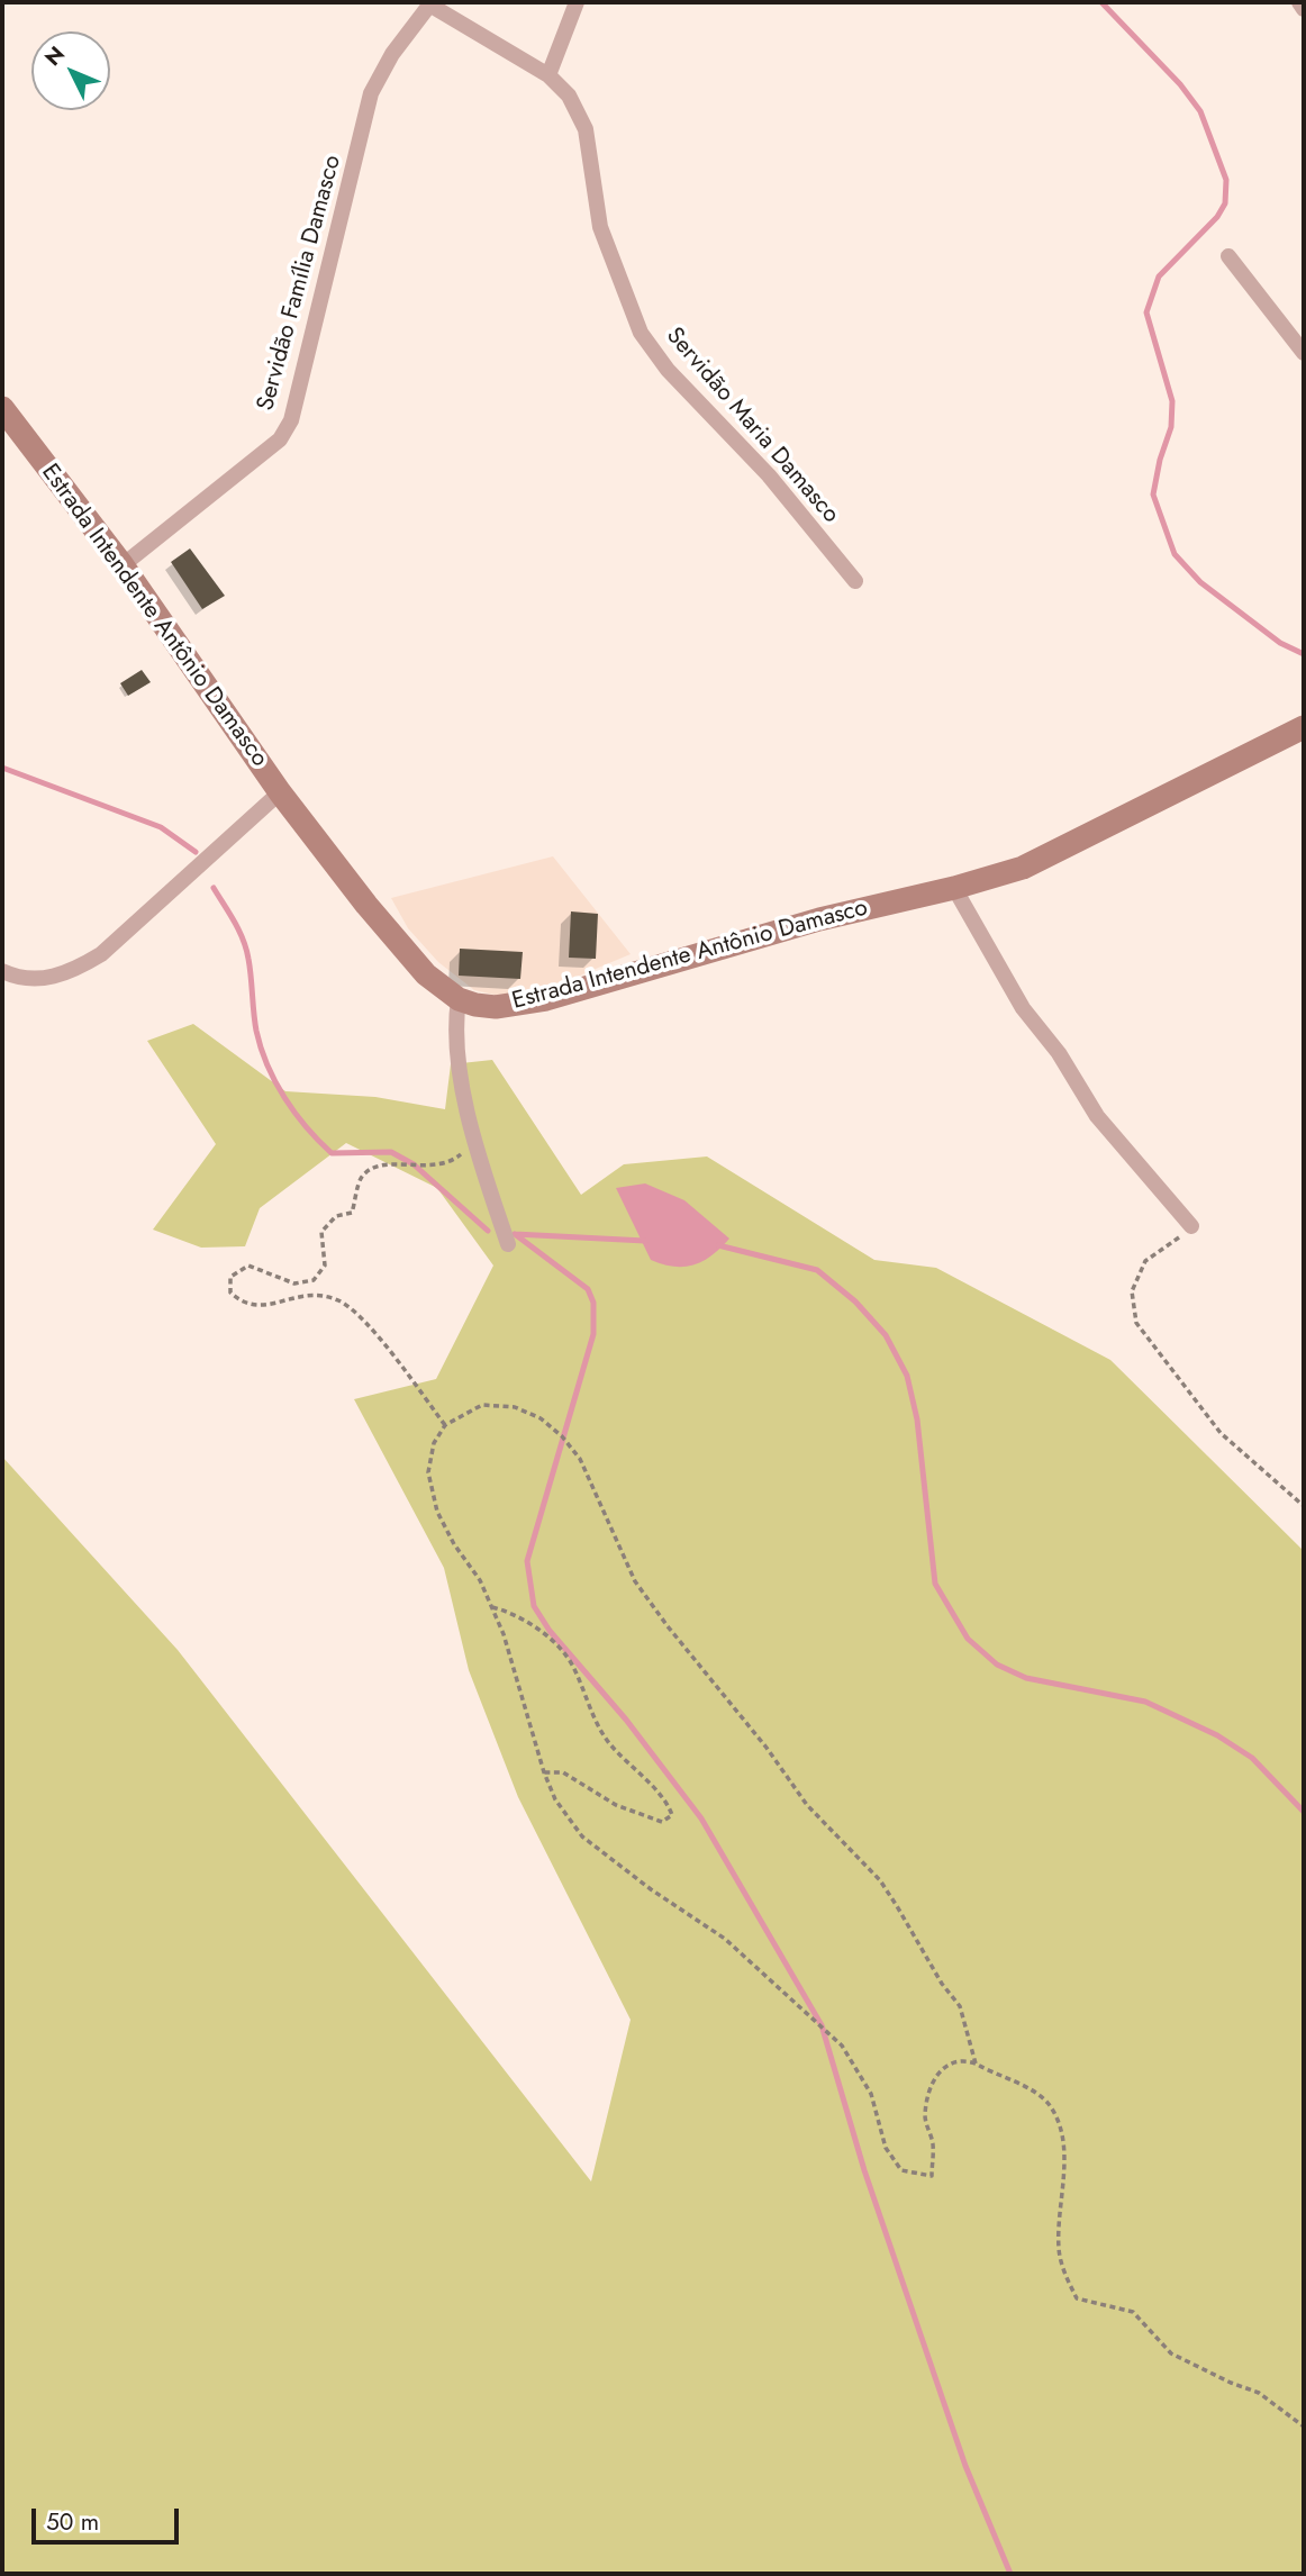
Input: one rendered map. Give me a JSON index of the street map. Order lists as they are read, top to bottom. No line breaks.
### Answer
{"streets":{"main road":["Estrada Intendente Antônio Damasco"],"street":["Servidão Família Damasco","Servidão Maria Damasco"]},"crossings":[["Servidão Família Damasco","Servidão Maria Damasco"],["Servidão Família Damasco","Estrada Intendente Antônio Damasco"]],"scale_bar":"50 m","north":"top left"}
